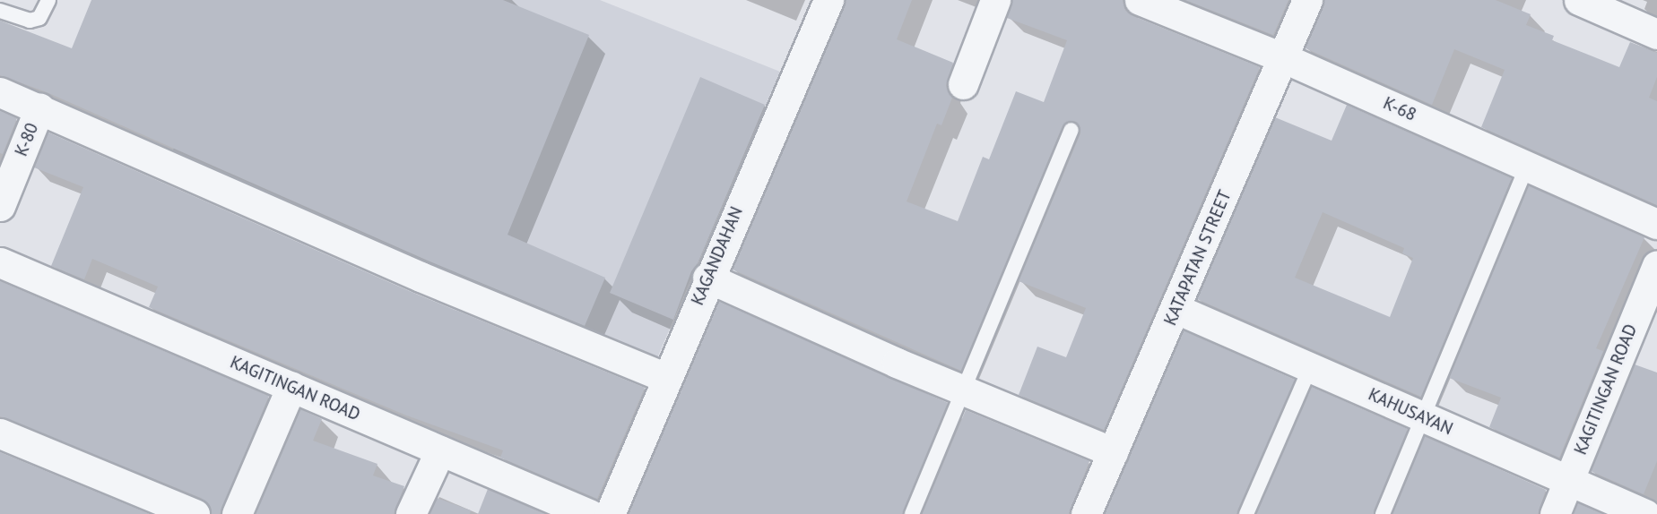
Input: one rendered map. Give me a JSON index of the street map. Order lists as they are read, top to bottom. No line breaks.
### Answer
{"streets":{"street":["K-68","K-80","KAGANDAHAN","KATAPATAN STREET","KAGITINGAN ROAD","KAHUSAYAN"]},"crossings":[["K-68","KATAPATAN STREET"],["KATAPATAN STREET","KAHUSAYAN"],["KAGITINGAN ROAD","KAHUSAYAN"]]}
